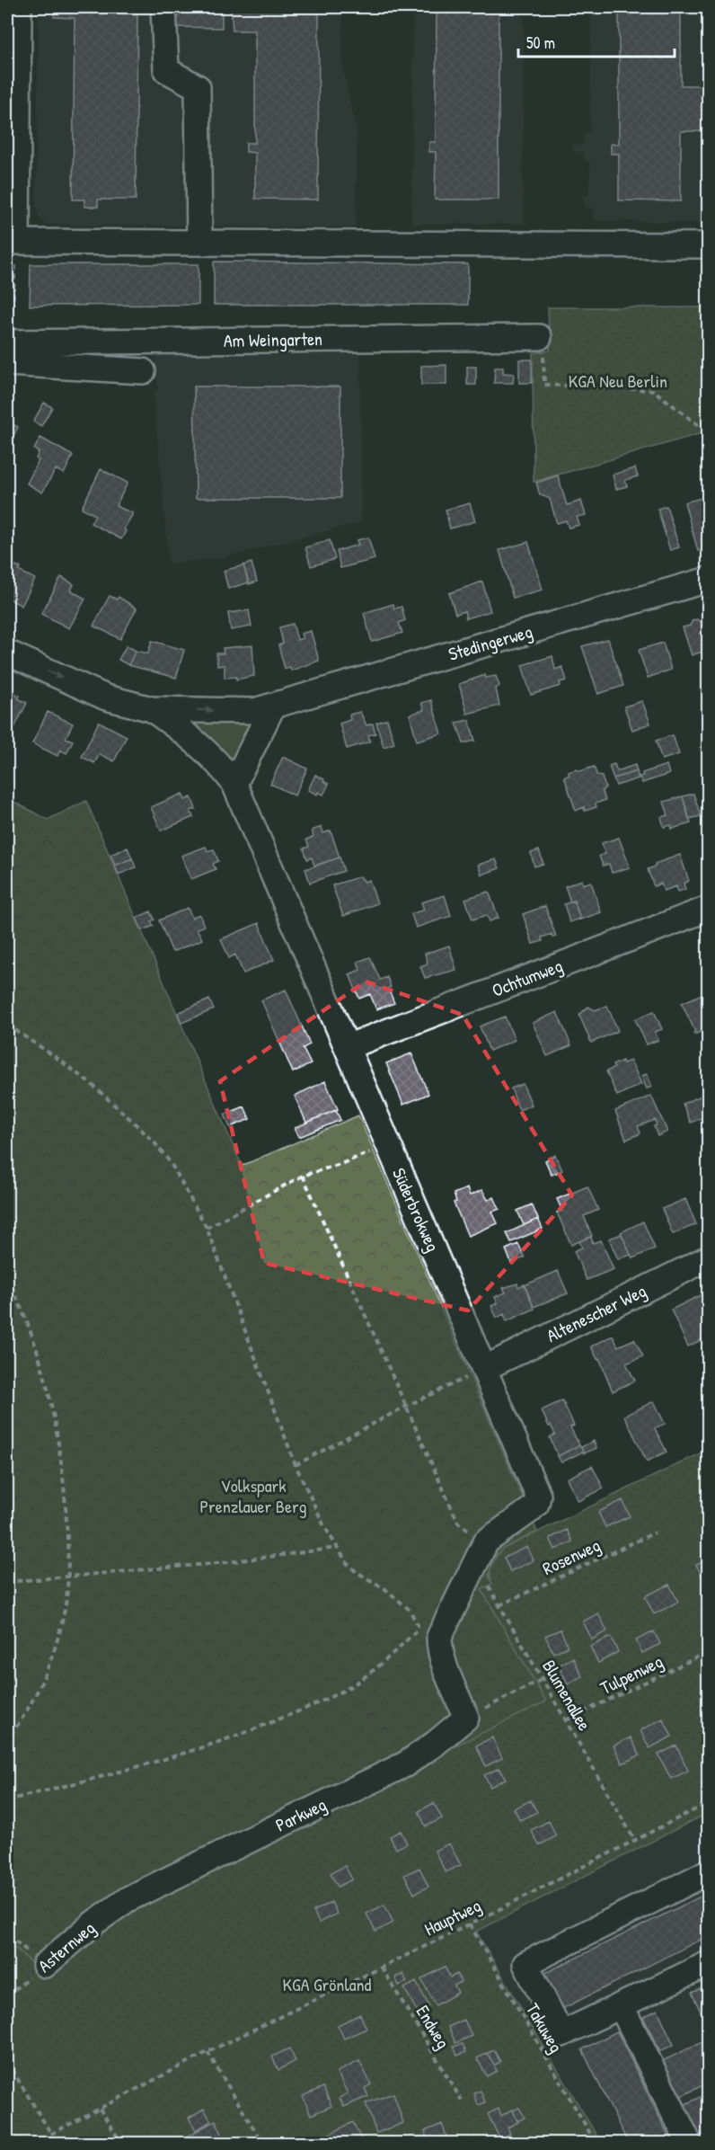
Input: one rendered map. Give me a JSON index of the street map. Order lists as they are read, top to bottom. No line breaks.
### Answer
{"streets":{"street":["Am Weingarten","Stedingerweg","Ochtumweg","Süderbrokweg","Altenescher Weg","Parkweg","Asternweg"],"path":["Rosenweg","Tulpenweg","Blumenallee","Hauptweg","Endweg","Takuweg"]},"crossings":[["Stedingerweg","Süderbrokweg"],["Ochtumweg","Süderbrokweg"],["Süderbrokweg","Altenescher Weg"],["Süderbrokweg","Blumenallee"],["Süderbrokweg","Parkweg"],["Rosenweg","Blumenallee"],["Tulpenweg","Blumenallee"],["Blumenallee","Hauptweg"],["Parkweg","Asternweg"],["Hauptweg","Endweg"],["Hauptweg","Takuweg"]],"one_way":["Stedingerweg"],"parks":["KGA Neu Berlin","Volkspark Prenzlauer Berg","KGA Grönland"],"scale_bar":"50 m"}
